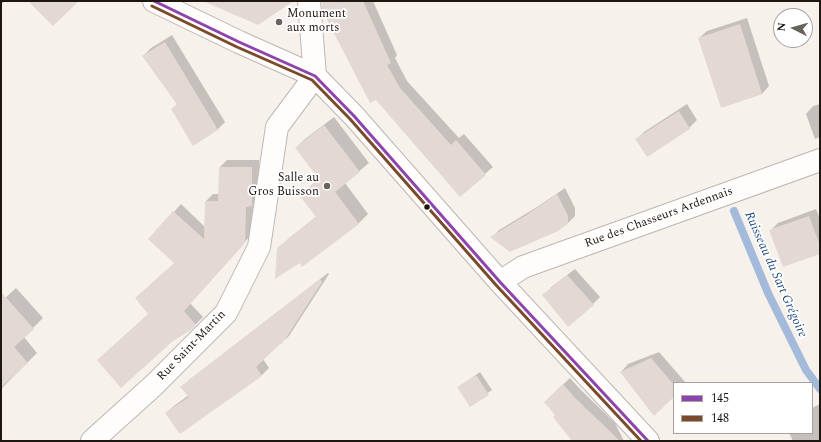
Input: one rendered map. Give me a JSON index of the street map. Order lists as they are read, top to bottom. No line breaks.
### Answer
{"streets":{"street":["Rue des Chasseurs Ardennais","Rue Saint-Martin"]},"water":["Ruisseau du Sart Grégoire"],"places":["Monument aux morts","Salle au Gros Buisson"],"lines":["transit line 145","transit line 148"],"legend":["145","148"],"north":"left"}
